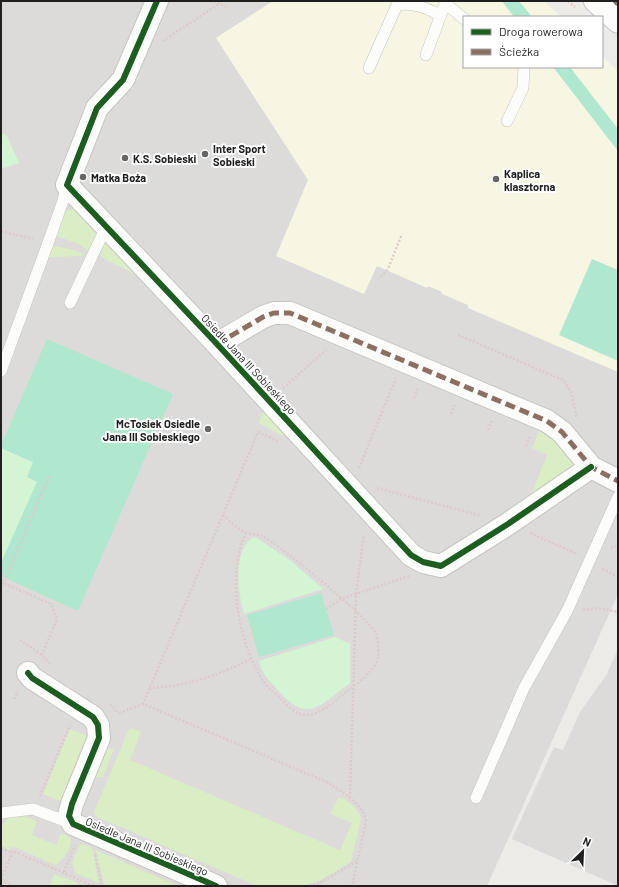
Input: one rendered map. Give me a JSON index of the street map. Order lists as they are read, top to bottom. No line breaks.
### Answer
{"streets":{"street":["Osiedle Jana III Sobieskiego"]},"places":["Inter Sport Sobieski","K.S. Sobieski","Matka Boża","Kaplica klasztorna","McTosiek Osiedle Jana III Sobieskiego"],"legend":["Droga rowerowa","Ścieżka"],"north":"top right"}
